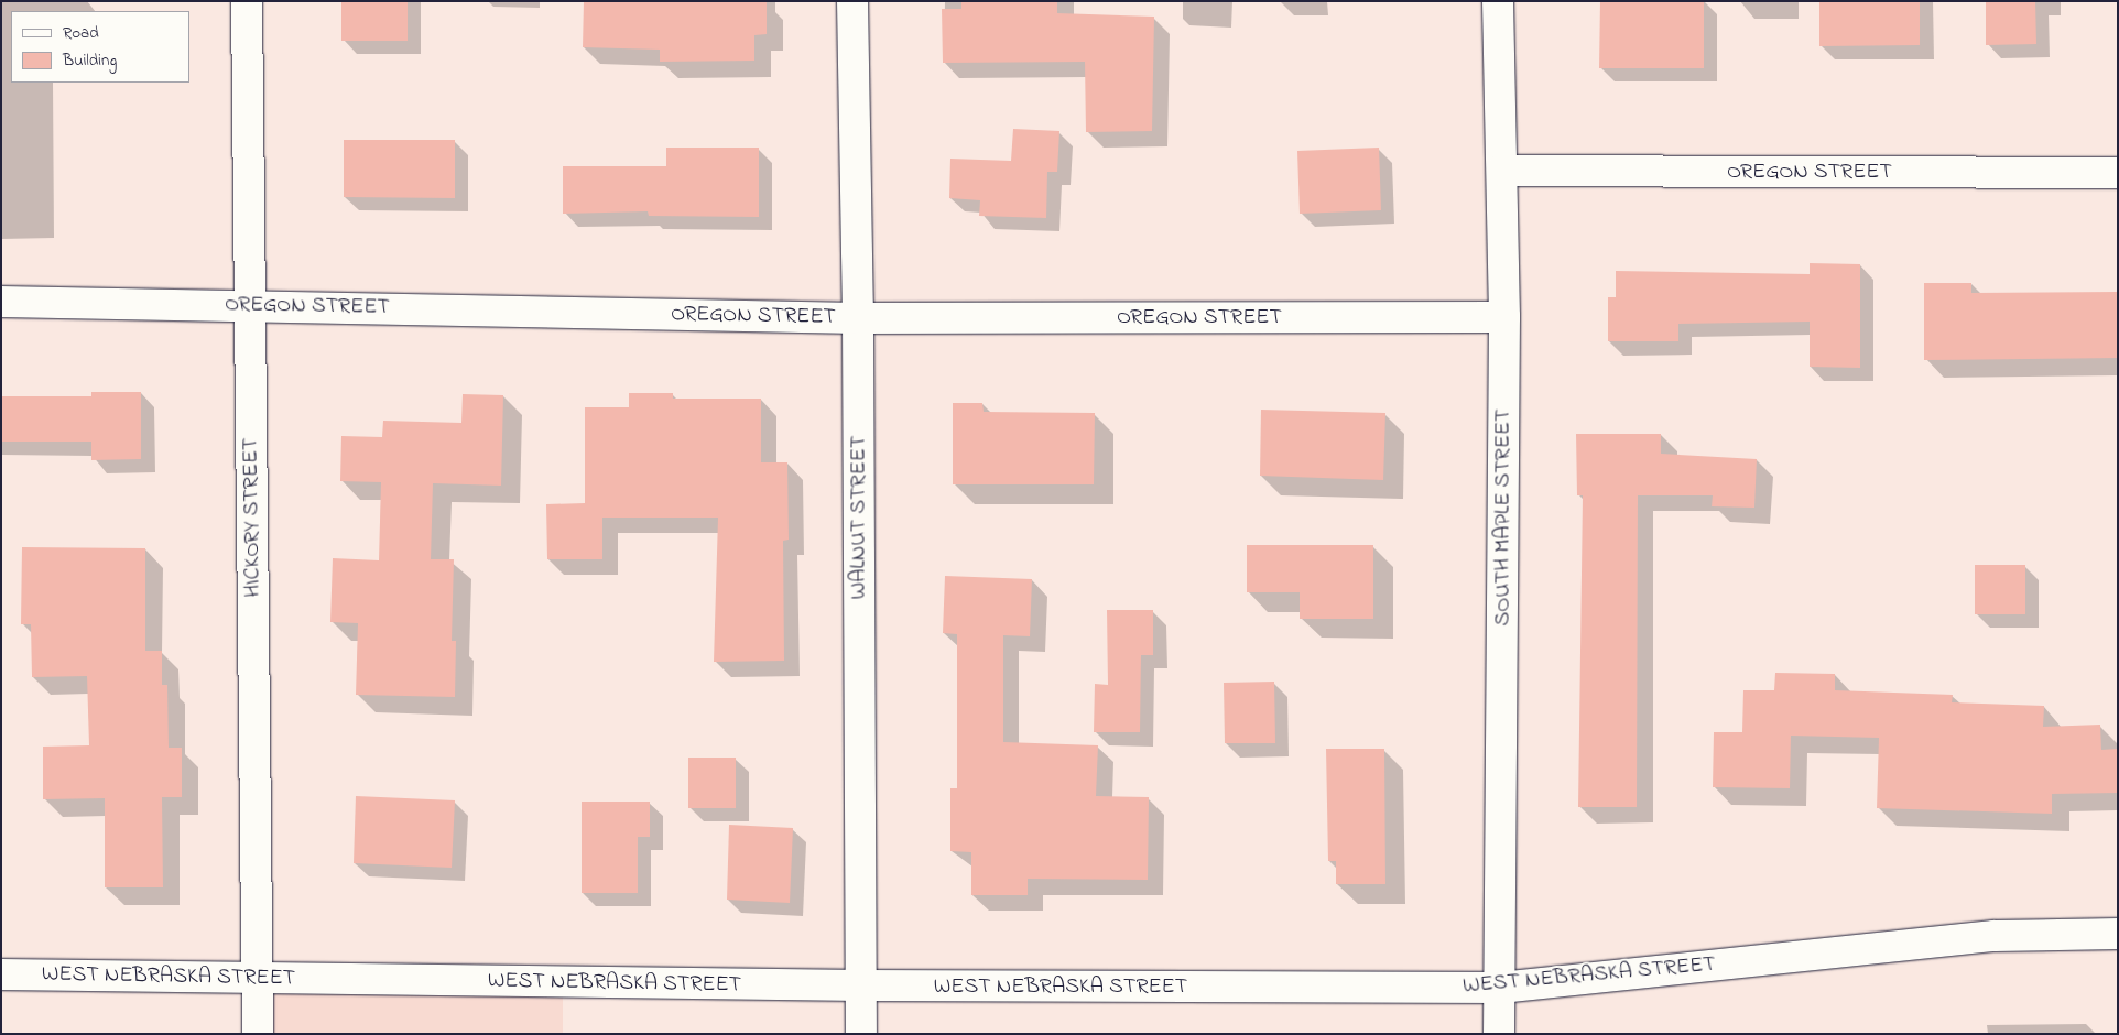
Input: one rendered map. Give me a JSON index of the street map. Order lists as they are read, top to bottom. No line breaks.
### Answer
{"streets":{"street":["OREGON STREET","HICKORY STREET","WALNUT STREET","SOUTH MAPLE STREET","WEST NEBRASKA STREET"]},"crossings":[["OREGON STREET","HICKORY STREET"],["OREGON STREET","WALNUT STREET"],["OREGON STREET","SOUTH MAPLE STREET"],["HICKORY STREET","WEST NEBRASKA STREET"],["WALNUT STREET","WEST NEBRASKA STREET"],["SOUTH MAPLE STREET","WEST NEBRASKA STREET"]],"legend":["Road","Building"]}
